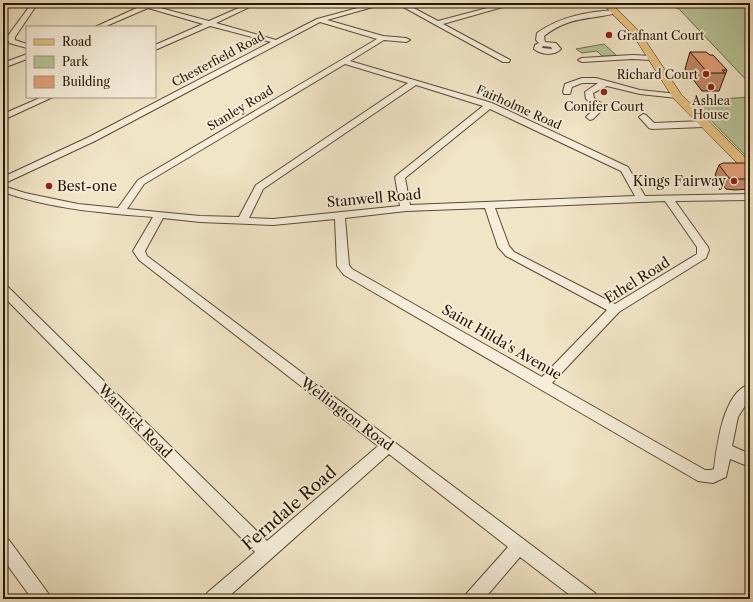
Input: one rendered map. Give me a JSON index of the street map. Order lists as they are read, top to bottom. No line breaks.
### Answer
{"streets":{"street":["Chesterfield Road","Fairholme Road","Stanley Road","Stanwell Road","Ethel Road","Saint Hilda's Avenue","Wellington Road","Warwick Road","Ferndale Road"]},"crossings":[["Fairholme Road","Stanley Road"],["Fairholme Road","Stanwell Road"],["Stanley Road","Stanwell Road"],["Stanwell Road","Ethel Road"],["Stanwell Road","Saint Hilda's Avenue"],["Stanwell Road","Wellington Road"],["Ethel Road","Saint Hilda's Avenue"],["Wellington Road","Ferndale Road"],["Warwick Road","Ferndale Road"]],"places":["Grafnant Court","Richard Court","Ashlea House","Conifer Court","Kings Fairway","Best-one"],"legend":["Road","Park","Building"]}
